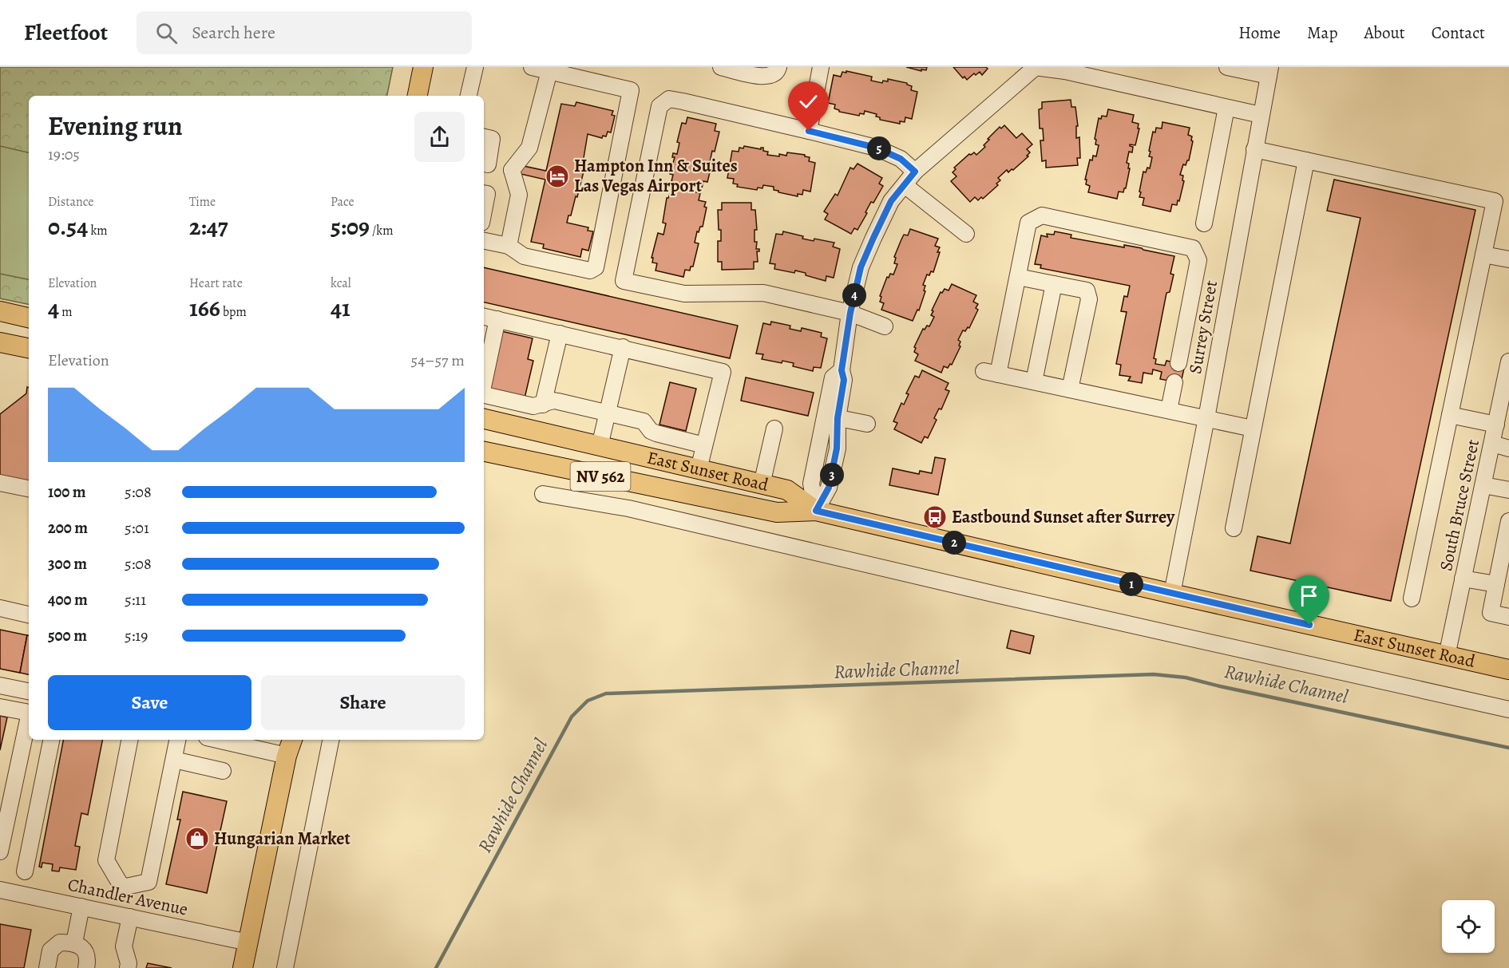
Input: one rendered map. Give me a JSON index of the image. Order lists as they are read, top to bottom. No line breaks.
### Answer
{"streets":{"main road":["East Sunset Road","NV 562"],"street":["Surrey Street","South Bruce Street","Chandler Avenue"]},"crossings":[["Surrey Street","East Sunset Road"],["East Sunset Road","South Bruce Street"]],"water":["Rawhide Channel"],"places":{"hotel":["Hampton Inn & Suites Las Vegas Airport"],"bus stop":["Eastbound Sunset after Surrey"],"shop":["Hungarian Market"]},"page":{"header":"Fleetfoot","search":"Search here","nav":["Home","Map","About","Contact"],"heading":["Evening run","19:05"],"pins":["5","4","3","2","1"],"stats":[["Distance","0.54 km"],["Time","2:47"],["Pace","5:09 /km"],["Elevation","4 m"],["Heart rate","166 bpm"],["kcal","41"]],"chart":["Elevation","54–57 m"],"list":[{"name":"100 m","note":"5:08"},{"name":"200 m","note":"5:01"},{"name":"300 m","note":"5:08"},{"name":"400 m","note":"5:11"},{"name":"500 m","note":"5:19"}],"buttons":["Save","Share"]}}
